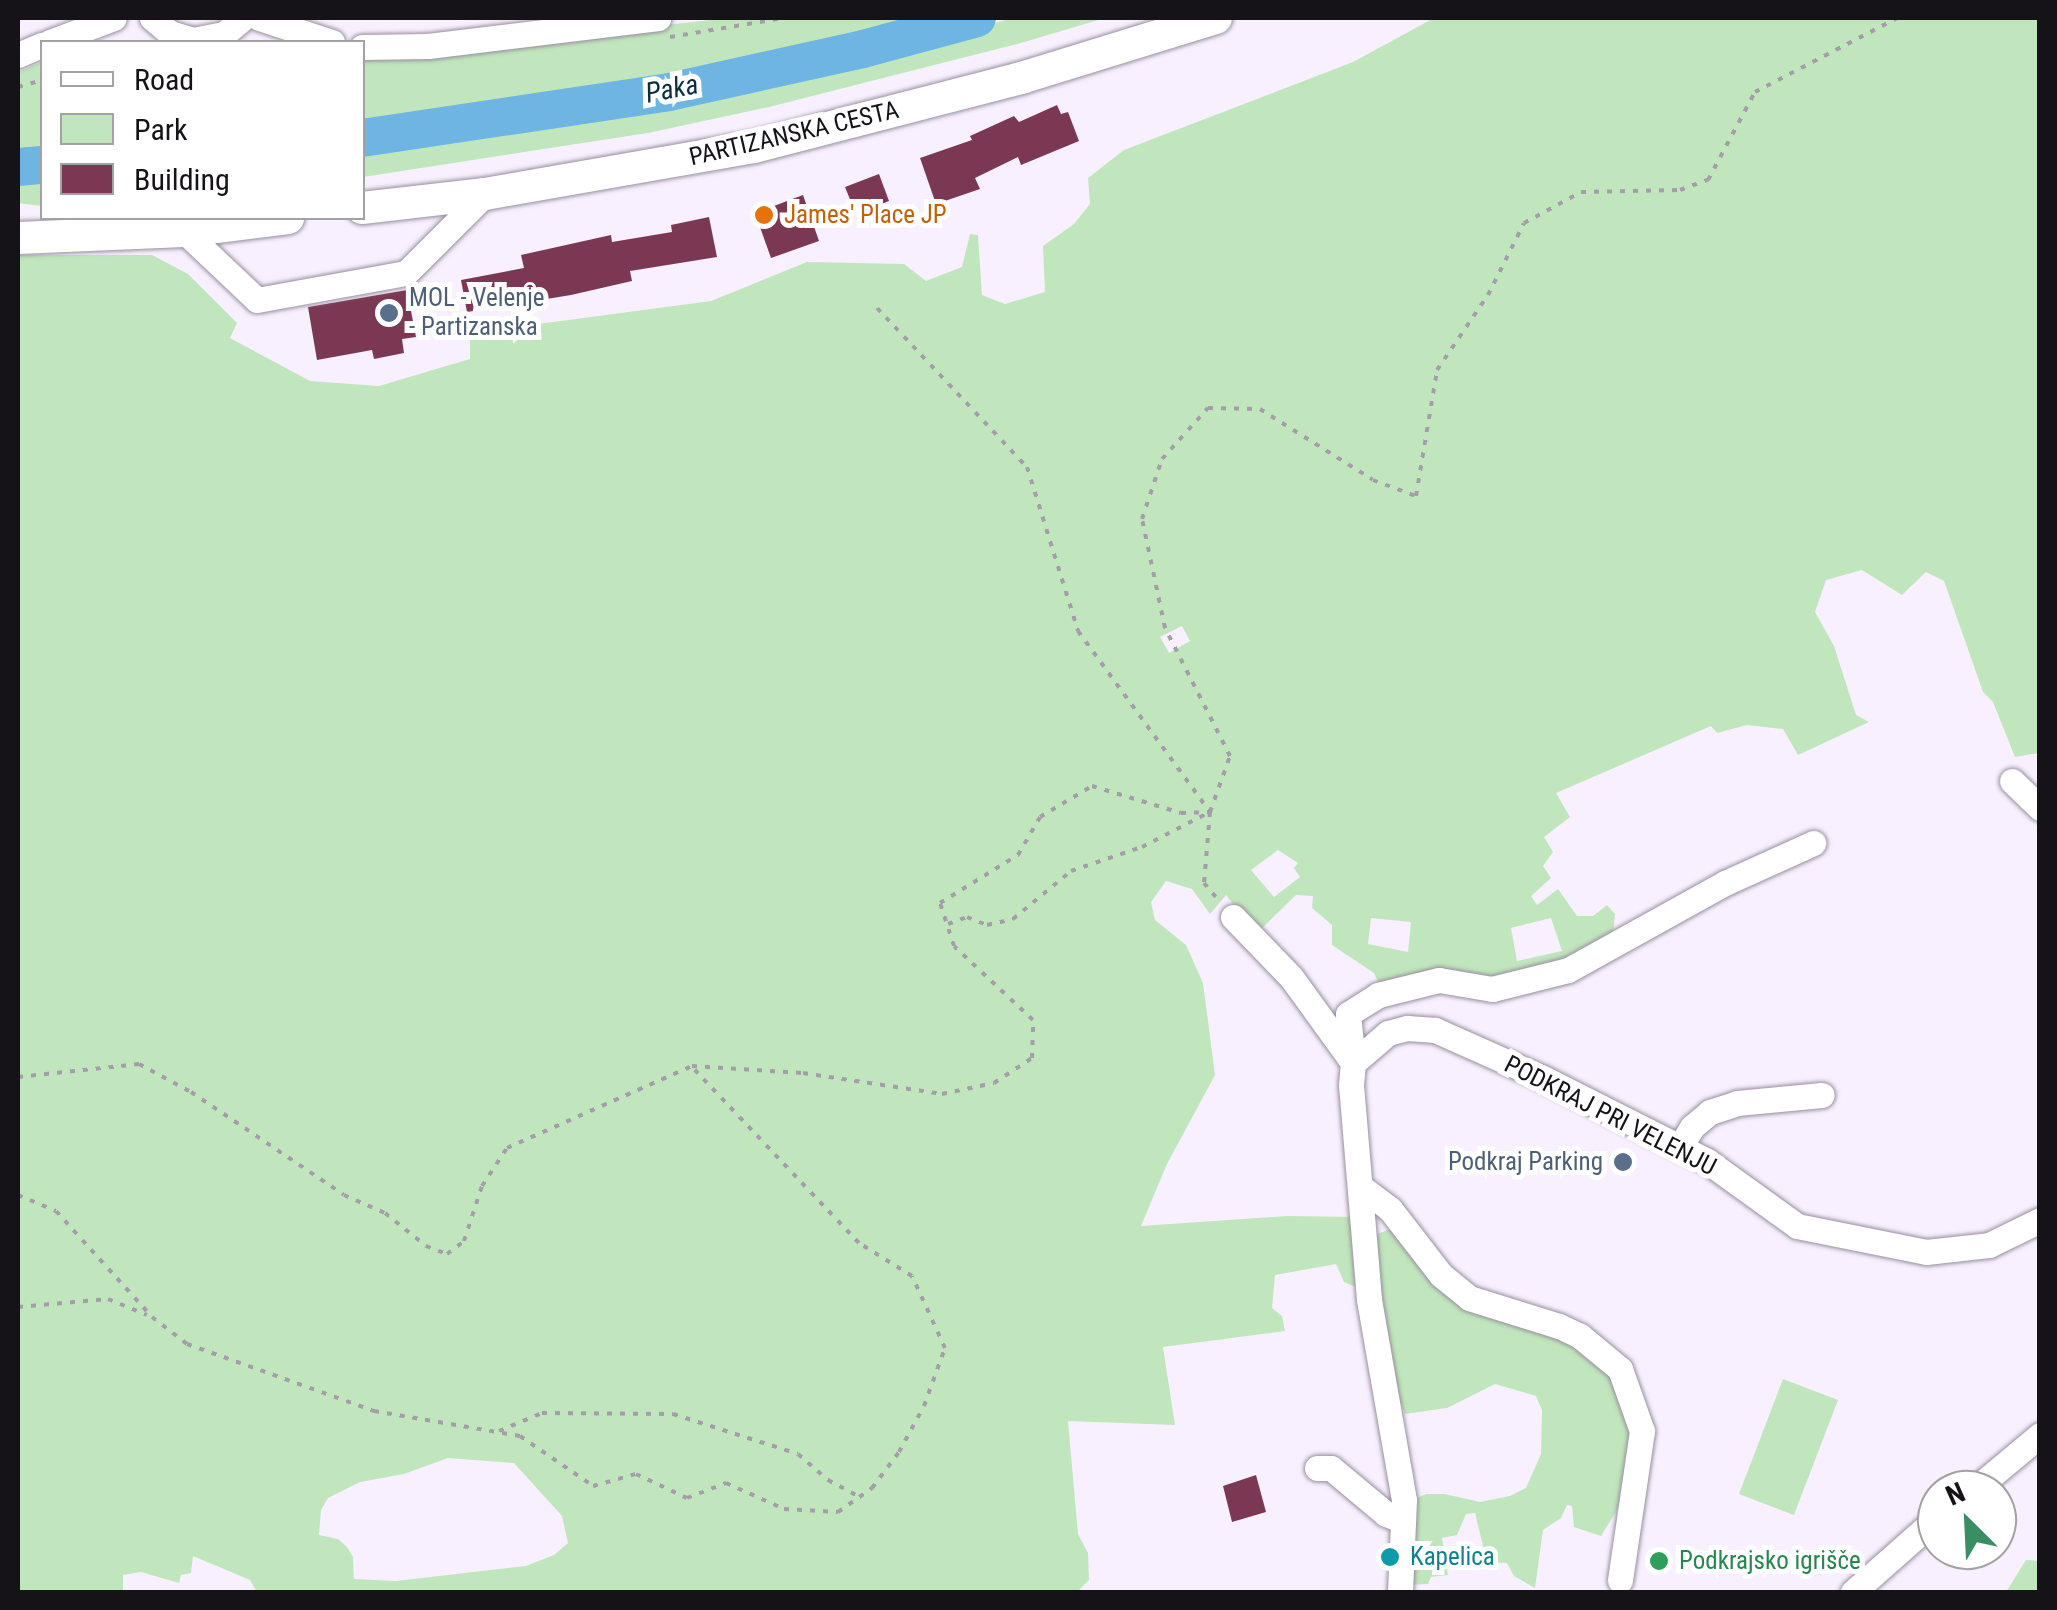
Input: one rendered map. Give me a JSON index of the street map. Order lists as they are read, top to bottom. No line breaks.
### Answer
{"streets":{"main road":["PARTIZANSKA CESTA"],"street":["PODKRAJ PRI VELENJU"]},"water":["Paka"],"places":["James' Place JP","MOL - Velenje - Partizanska","Podkraj Parking","Kapelica","Podkrajsko igrišče"],"legend":["Road","Park","Building"],"north":"top left"}
